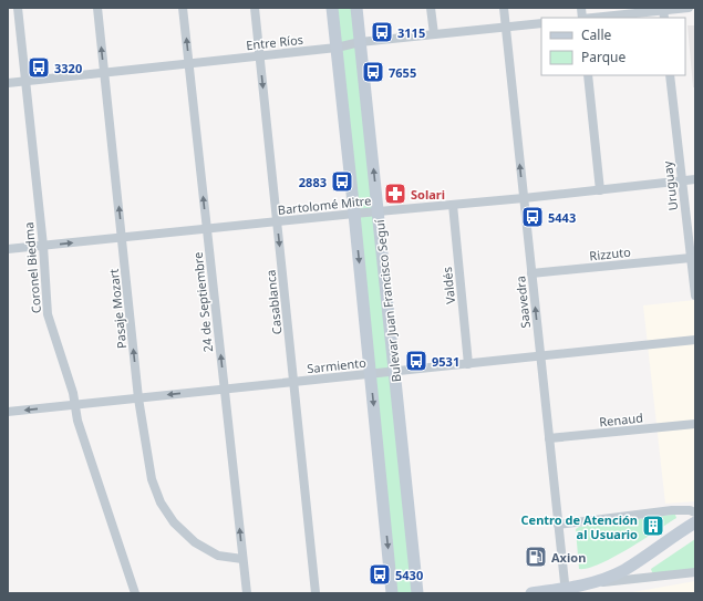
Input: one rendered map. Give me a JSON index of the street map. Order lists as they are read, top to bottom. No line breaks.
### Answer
{"streets":{"main road":["Bulevar Juan Francisco Seguí"],"street":["Entre Ríos","Uruguay","Bartolomé Mitre","Rizzuto","Coronel Biedma","Valdés","24 de Septiembre","Casablanca","Saavedra","Pasaje Mozart","Sarmiento","Renaud"]},"crossings":[["Entre Ríos","Coronel Biedma"],["Entre Ríos","Bulevar Juan Francisco Seguí"],["Entre Ríos","24 de Septiembre"],["Entre Ríos","Casablanca"],["Entre Ríos","Saavedra"],["Entre Ríos","Pasaje Mozart"],["Uruguay","Bartolomé Mitre"],["Uruguay","Rizzuto"],["Bartolomé Mitre","Coronel Biedma"],["Bartolomé Mitre","Valdés"],["Bartolomé Mitre","Bulevar Juan Francisco Seguí"],["Bartolomé Mitre","24 de Septiembre"],["Bartolomé Mitre","Casablanca"],["Bartolomé Mitre","Saavedra"],["Bartolomé Mitre","Pasaje Mozart"],["Rizzuto","Saavedra"],["Coronel Biedma","Sarmiento"],["Valdés","Sarmiento"],["Bulevar Juan Francisco Seguí","Sarmiento"],["24 de Septiembre","Pasaje Mozart"],["24 de Septiembre","Sarmiento"],["Casablanca","Sarmiento"],["Saavedra","Sarmiento"],["Saavedra","Renaud"],["Pasaje Mozart","Sarmiento"]],"one_way":["24 de Septiembre","Casablanca","Pasaje Mozart"],"places":{"bus stop":["3115","3320","7655","2883","5443","9531","5430"],"pharmacy":["Solari"],"building":["Centro de Atención al Usuario"],"fuel station":["Axion"]},"legend":["Calle","Parque"]}
